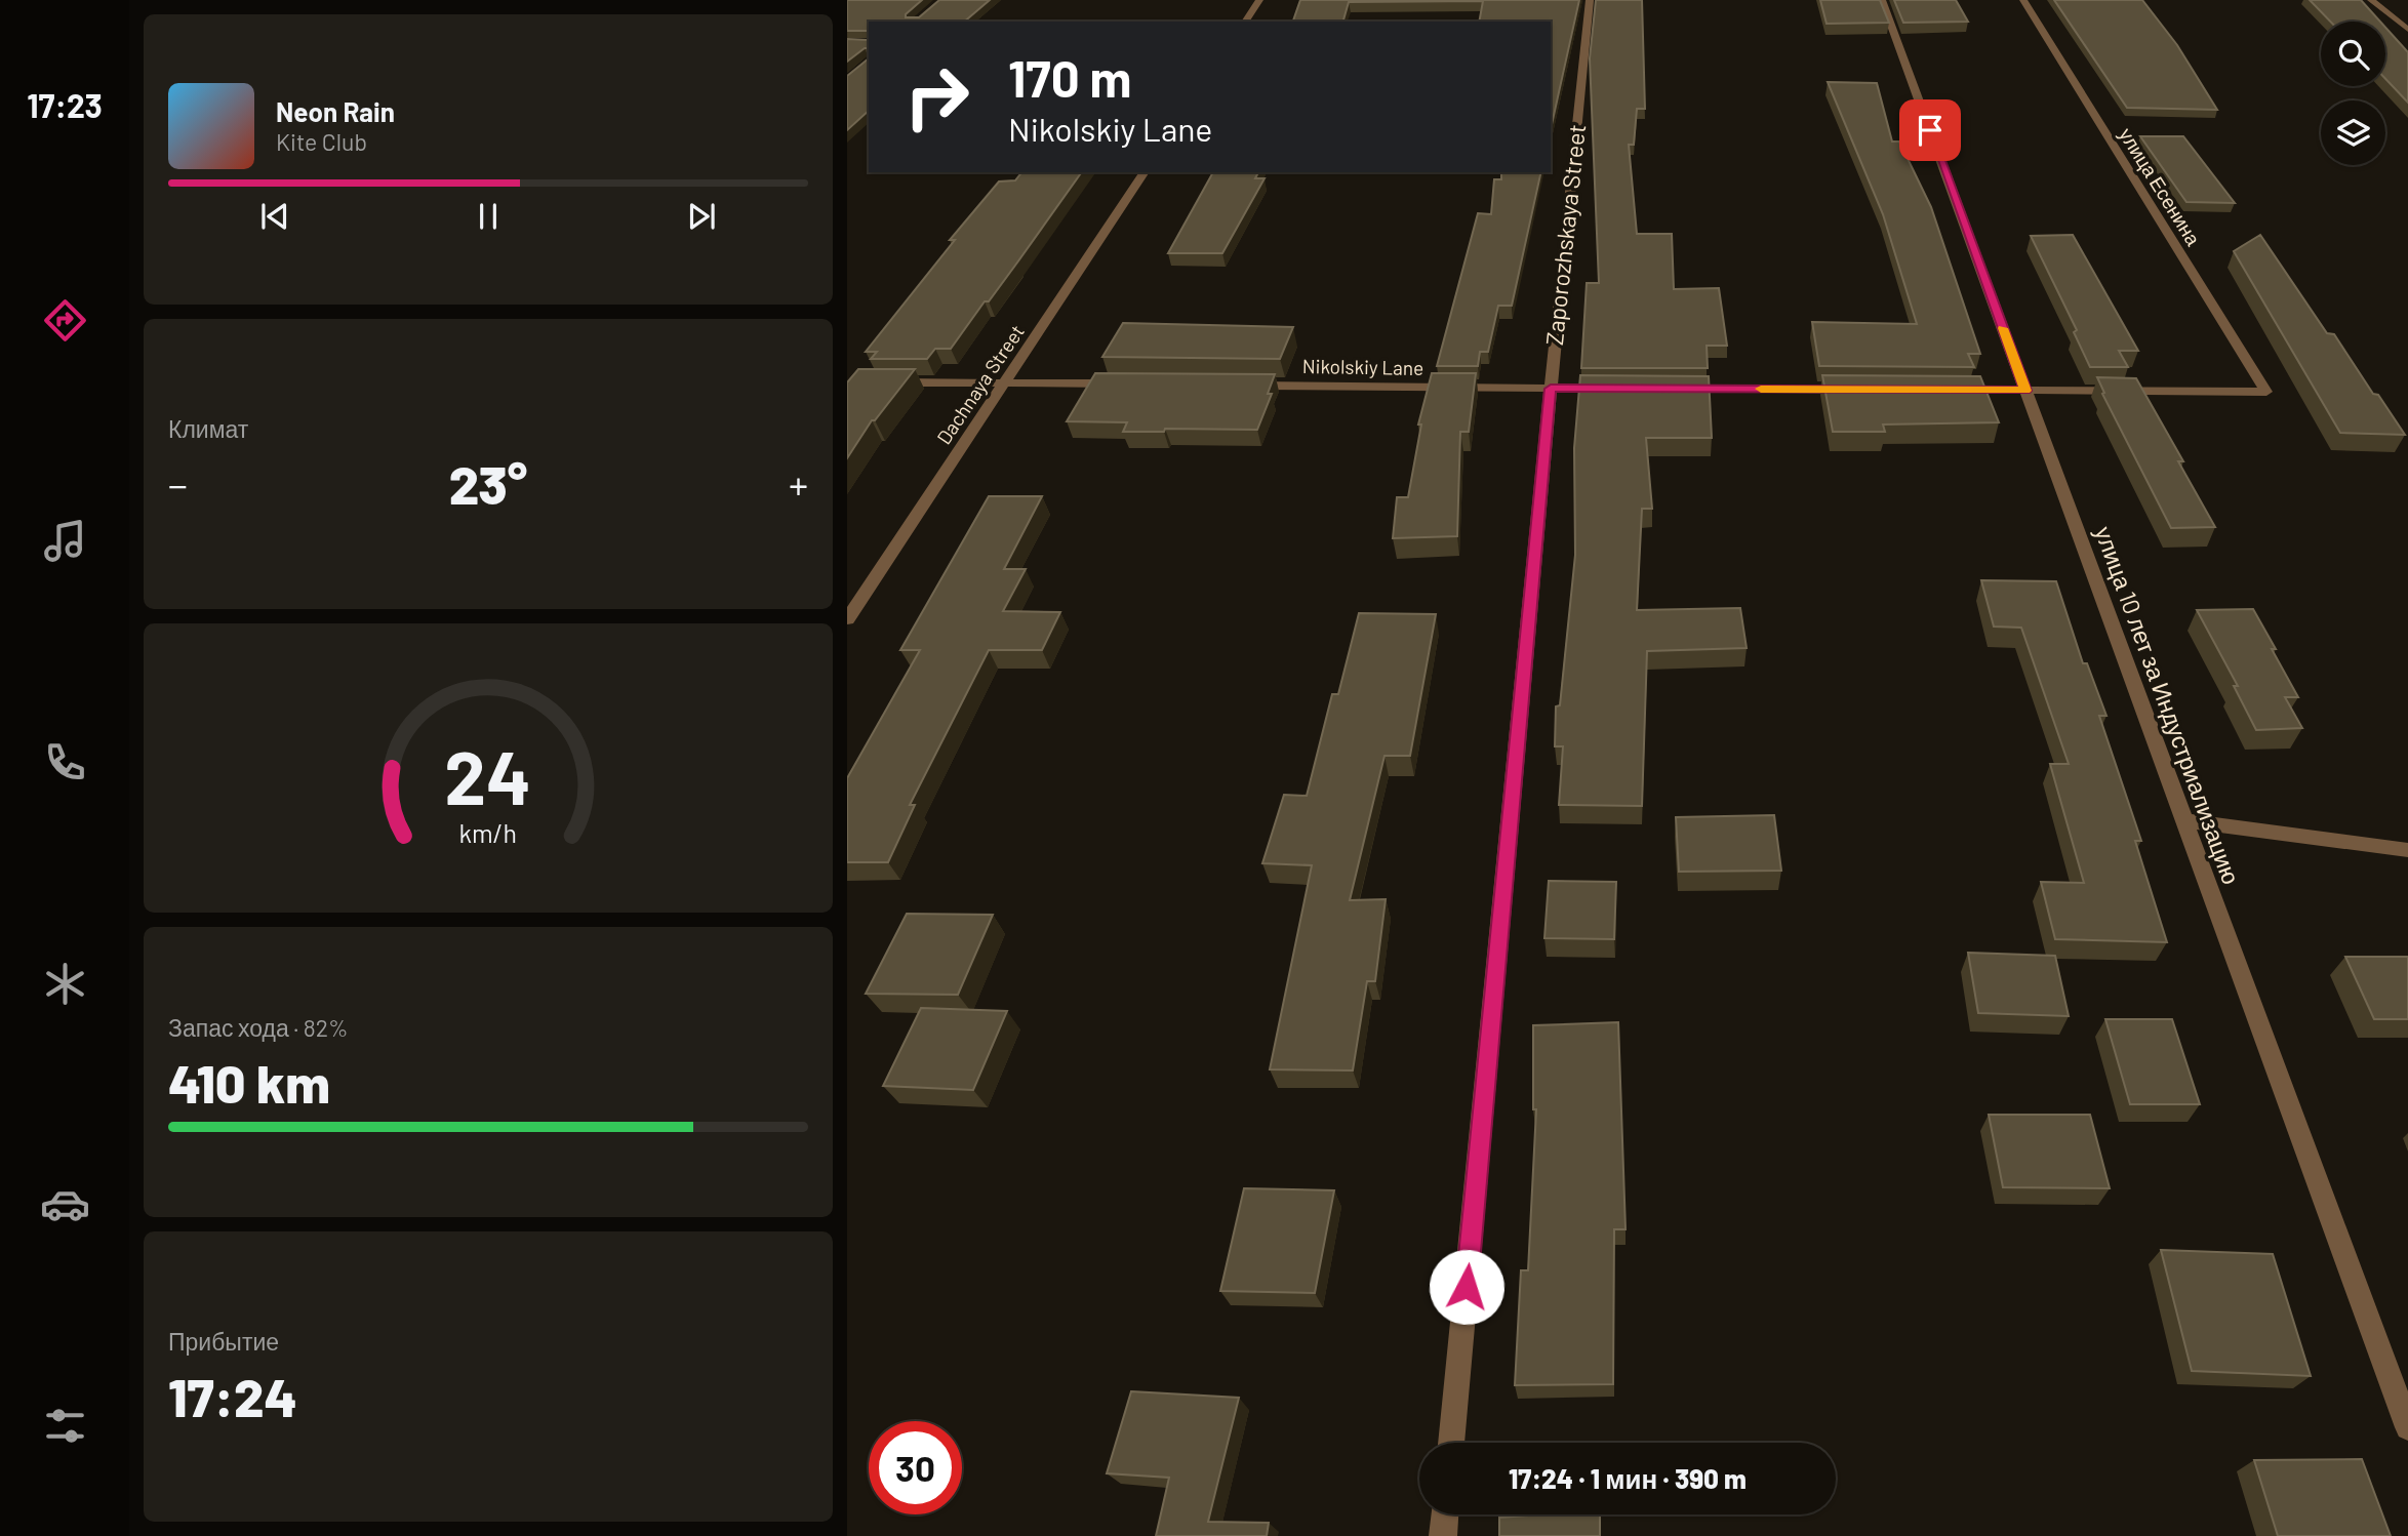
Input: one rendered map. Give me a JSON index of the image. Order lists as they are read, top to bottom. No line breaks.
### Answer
{"streets":{"street":["улица Есенина","Zaporozhskaya Street","Nikolskiy Lane","Dachnaya Street","улица 10 лет за Индустриализацию"]},"crossings":[["улица Есенина","улица 10 лет за Индустриализацию"],["Zaporozhskaya Street","Nikolskiy Lane"]],"page":{"tabs":"17:23","turn":["170 m","Nikolskiy Lane"],"song":["Neon Rain","Kite Club"],"tile":["Климат",["Запас хода · 82%","410 km"],["Прибытие","17:24"]],"heat":["−","23°","+"],"limit":"30","trip":"17:24 · 1 мин · 390 m","gauge":["24","km/h"]}}
